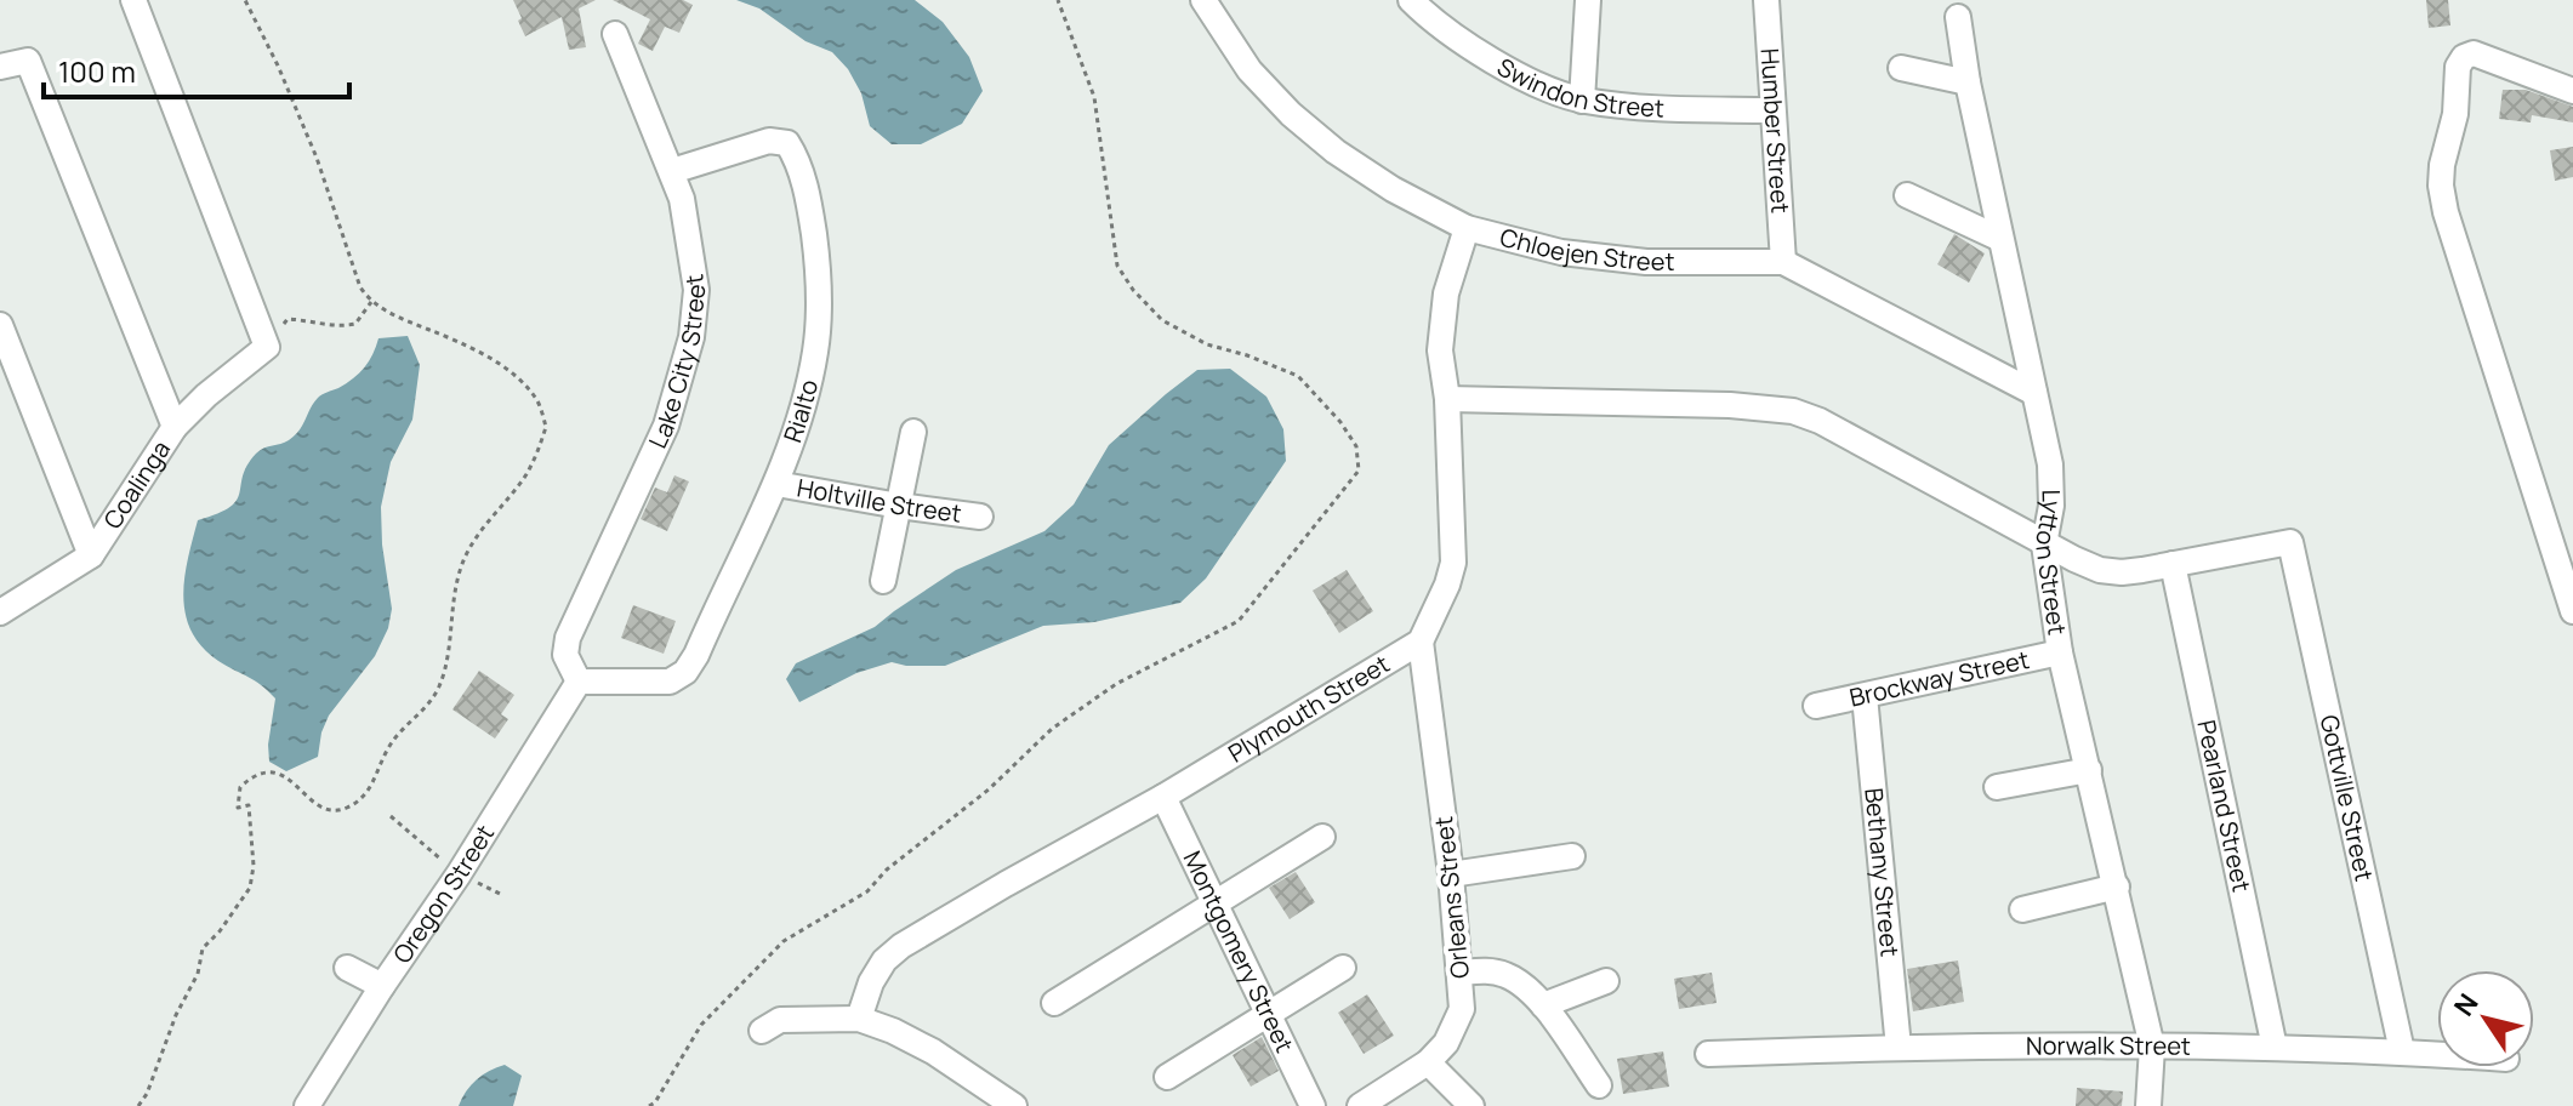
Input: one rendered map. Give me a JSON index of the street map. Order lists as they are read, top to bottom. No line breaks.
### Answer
{"streets":{"street":["Swindon Street","Humber Street","Chloejen Street","Lake City Street","Rialto","Coalinga","Holtville Street","Lytton Street","Brockway Street","Plymouth Street","Gottville Street","Pearland Street","Bethany Street","Oregon Street","Orleans Street","Montgomery Street","Norwalk Street"]},"crossings":[["Swindon Street","Humber Street"],["Humber Street","Chloejen Street"],["Chloejen Street","Lytton Street"],["Lake City Street","Rialto"],["Lake City Street","Oregon Street"],["Rialto","Holtville Street"],["Rialto","Oregon Street"],["Lytton Street","Brockway Street"],["Lytton Street","Norwalk Street"],["Brockway Street","Bethany Street"],["Plymouth Street","Orleans Street"],["Plymouth Street","Montgomery Street"],["Gottville Street","Pearland Street"],["Gottville Street","Norwalk Street"],["Pearland Street","Norwalk Street"],["Bethany Street","Norwalk Street"]],"scale_bar":"100 m","north":"top left"}
